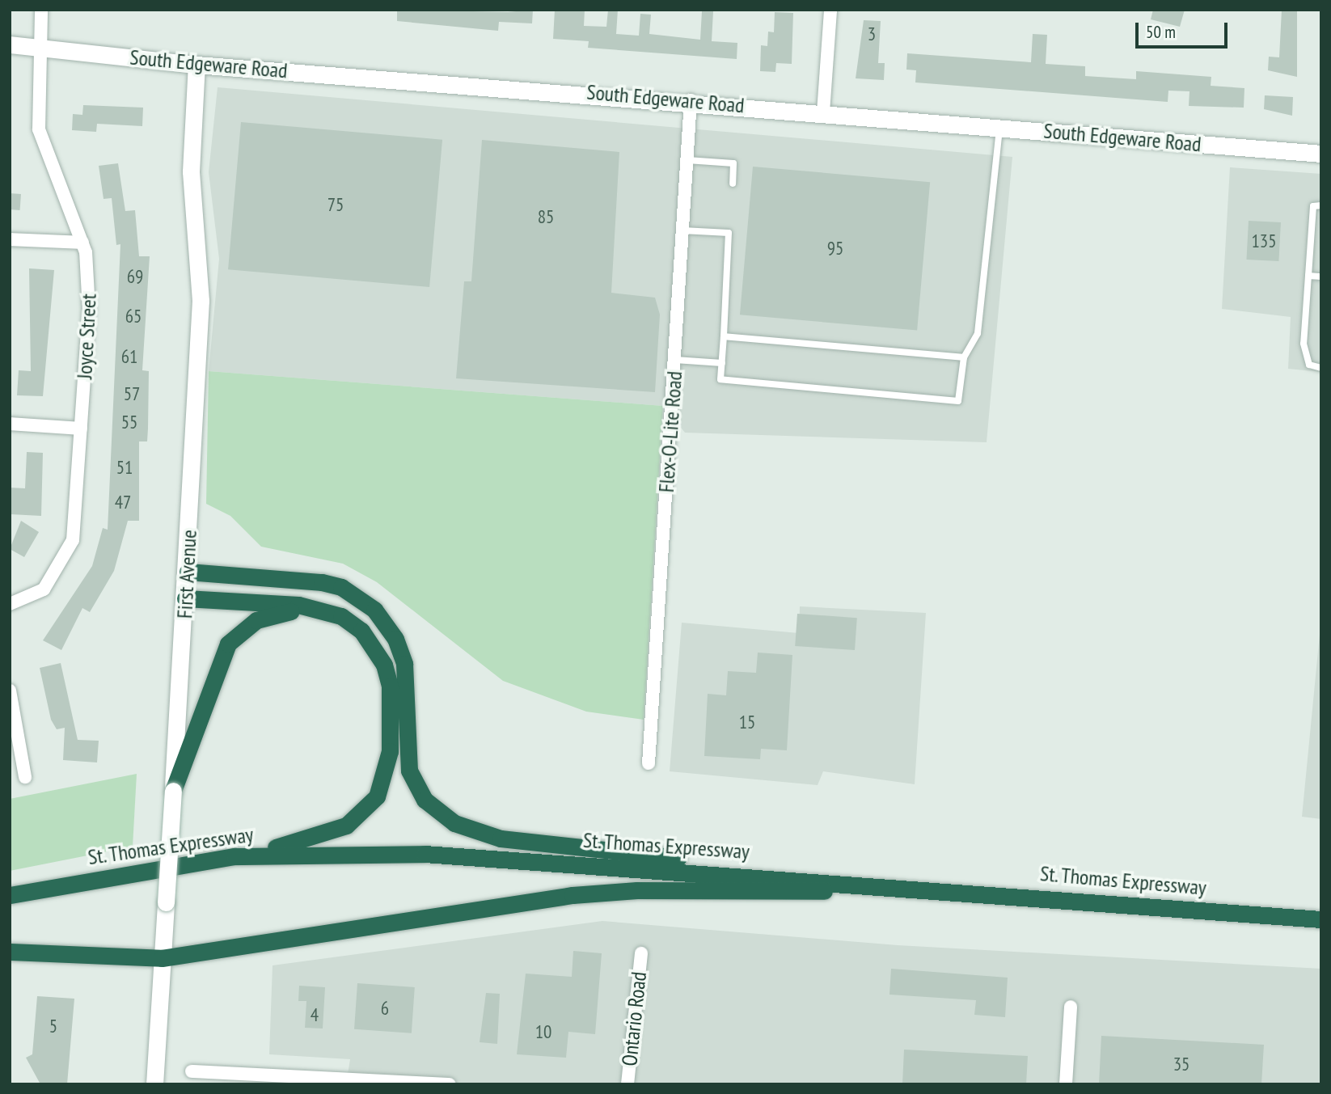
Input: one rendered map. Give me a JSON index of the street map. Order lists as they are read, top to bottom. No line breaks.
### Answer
{"streets":{"highway":["St. Thomas Expressway"],"main road":["South Edgeware Road","First Avenue"],"street":["Joyce Street","Flex-O-Lite Road","Ontario Road"]},"crossings":[["South Edgeware Road","Joyce Street"],["South Edgeware Road","Flex-O-Lite Road"],["South Edgeware Road","First Avenue"]],"house_numbers":["3","75","85","135","95","69","65","61","57","55","51","47","15","6","4","5","10","35"],"scale_bar":"50 m"}
